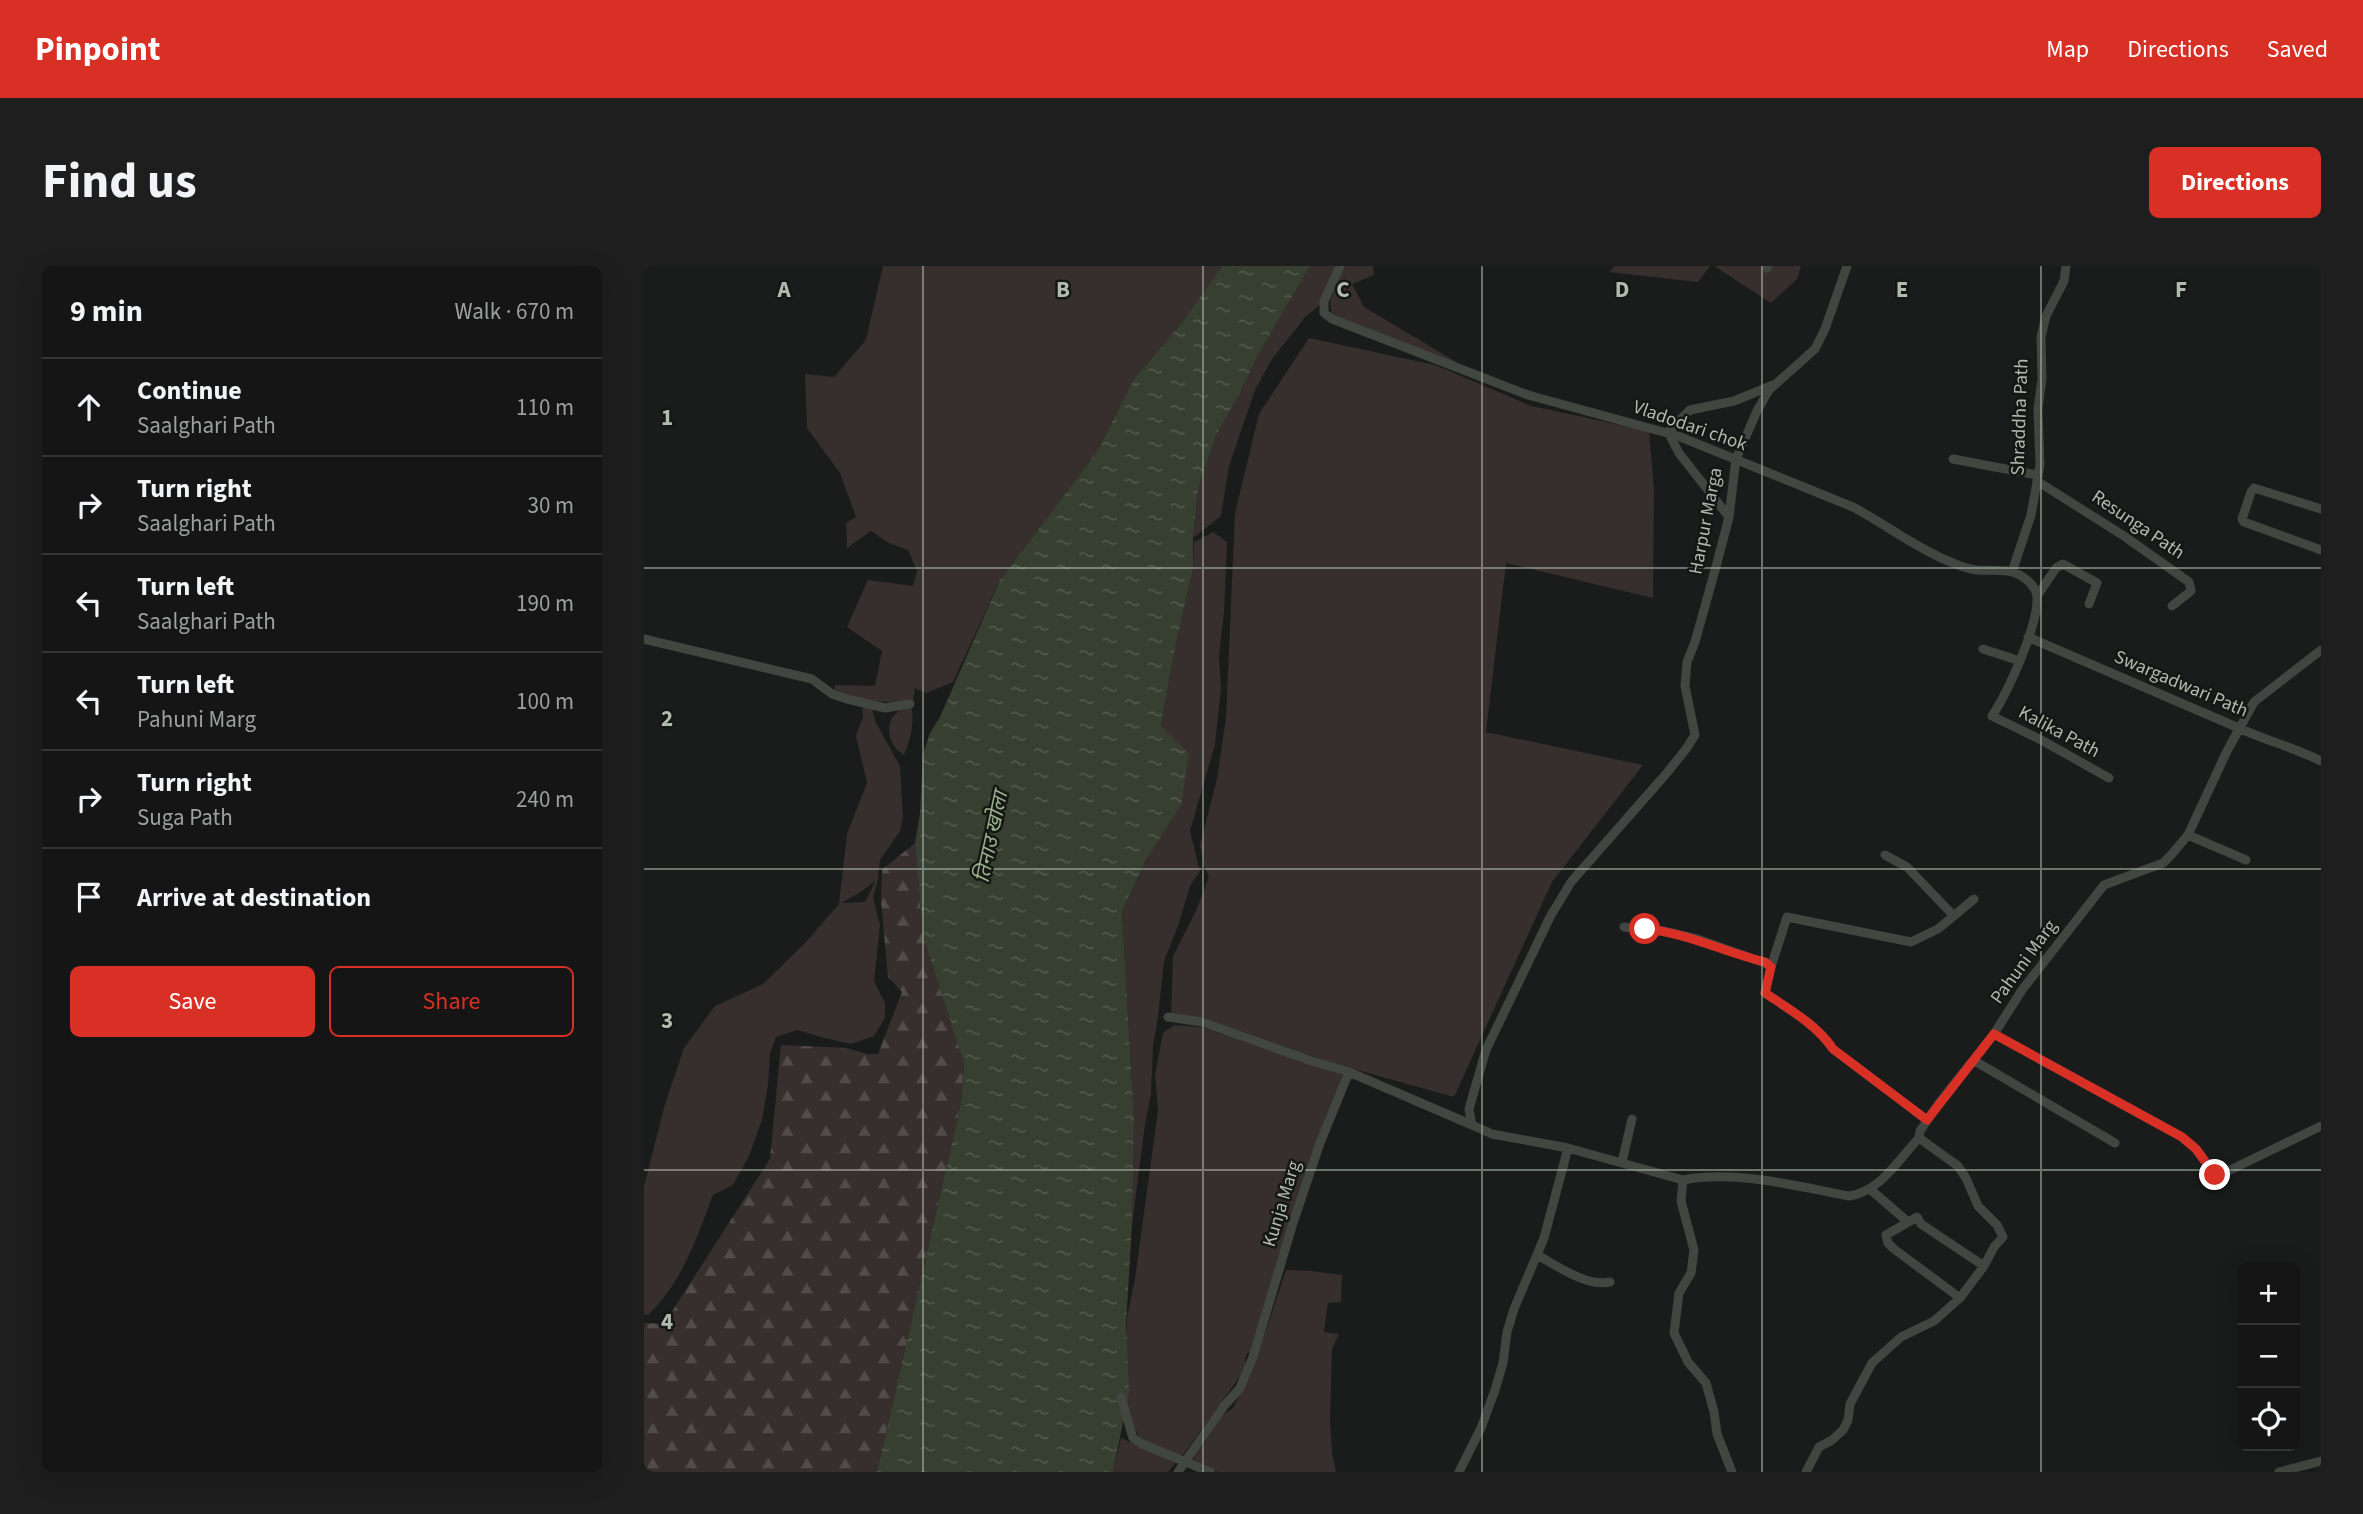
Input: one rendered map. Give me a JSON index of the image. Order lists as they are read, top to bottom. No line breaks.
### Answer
{"streets":{"street":["Shraddha Path","Vladodari chok","Harpur Marga","Resunga Path","Swargadwari Path","Kalika Path","Pahuni Marg","Kunja Marg"]},"crossings":[["Shraddha Path","Vladodari chok"],["Shraddha Path","Resunga Path"],["Vladodari chok","Harpur Marga"],["Swargadwari Path","Pahuni Marg"]],"water":["तिनाउ खोला"],"page":{"header":"Pinpoint","nav":["Map","Directions","Saved"],"title":"Find us","buttons":["Directions",["Save","Share"]],"heading":["9 min","Walk · 670 m"],"list":[["Continue","Saalghari Path","110 m"],["Turn right","Saalghari Path","30 m"],["Turn left","Saalghari Path","190 m"],["Turn left","Pahuni Marg","100 m"],["Turn right","Suga Path","240 m"],"Arrive at destination"],"map_buttons":["+","−"]},"grid":{"columns":["A","B","C","D","E","F"],"rows":["1","2","3","4"]}}
